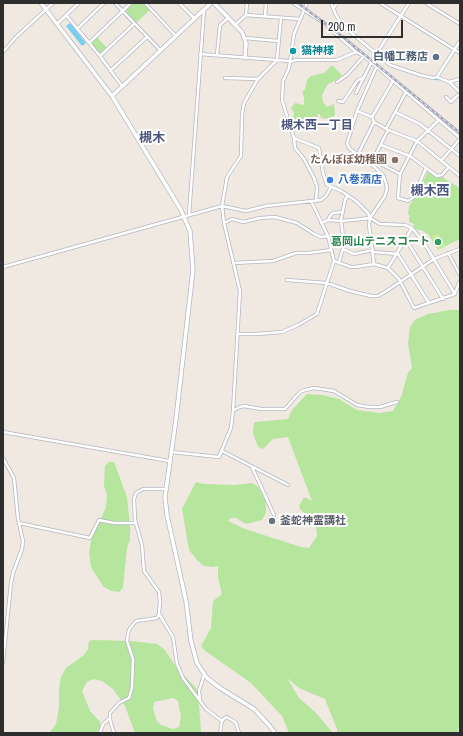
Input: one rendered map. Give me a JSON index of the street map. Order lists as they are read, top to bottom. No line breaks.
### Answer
{"districts":["槻木西一丁目","槻木","槻木西"],"places":["猫神様","白幡工務店","たんぽぽ幼稚園","八巻酒店","葛岡山テニスコート","釜蛇神霊講社"],"scale_bar":"200 m"}
